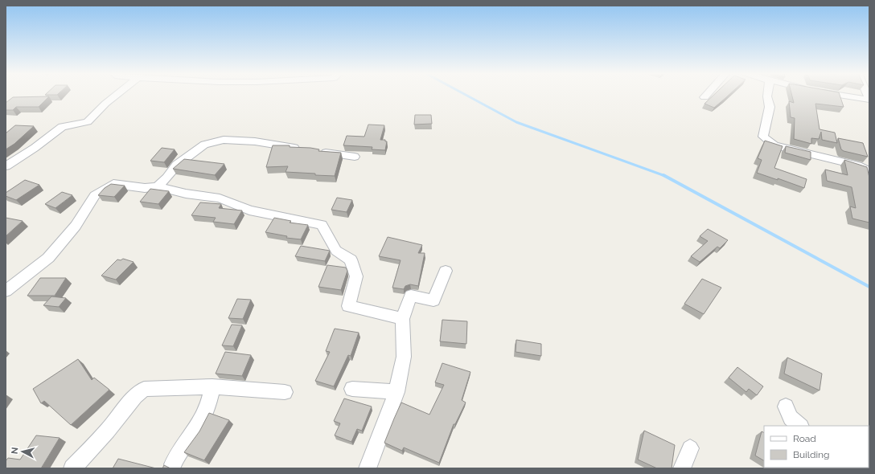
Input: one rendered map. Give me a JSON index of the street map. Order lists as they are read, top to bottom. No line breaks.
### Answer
{"legend":["Road","Building"],"north":"left"}
